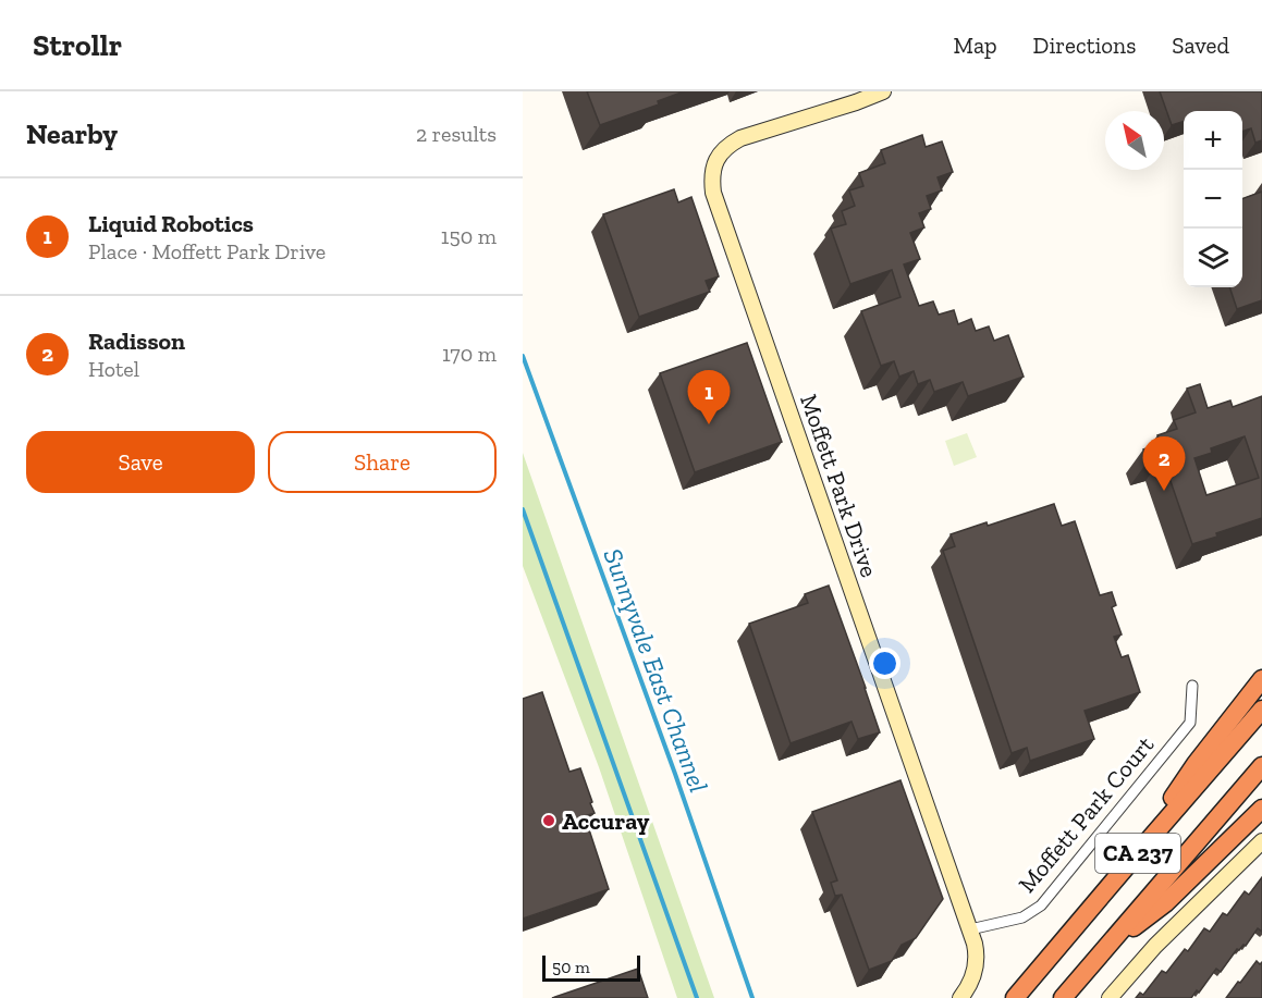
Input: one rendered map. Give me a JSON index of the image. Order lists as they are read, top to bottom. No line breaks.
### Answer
{"streets":{"highway":["CA 237"],"street":["Moffett Park Drive","Moffett Park Court"]},"crossings":[["Moffett Park Drive","Moffett Park Court"]],"water":["Sunnyvale East Channel"],"places":["Accuray"],"scale_bar":"50 m","north":"top left","page":{"header":"Strollr","nav":["Map","Directions","Saved"],"heading":["Nearby","2 results"],"map_buttons":["+","−"],"list":[{"mark":"1","name":"Liquid Robotics","note":"Place · Moffett Park Drive","value":"150 m"},{"mark":"2","name":"Radisson","note":"Hotel","value":"170 m"}],"pins":["1","2"],"buttons":["Save","Share"],"scale":"50 m"}}
